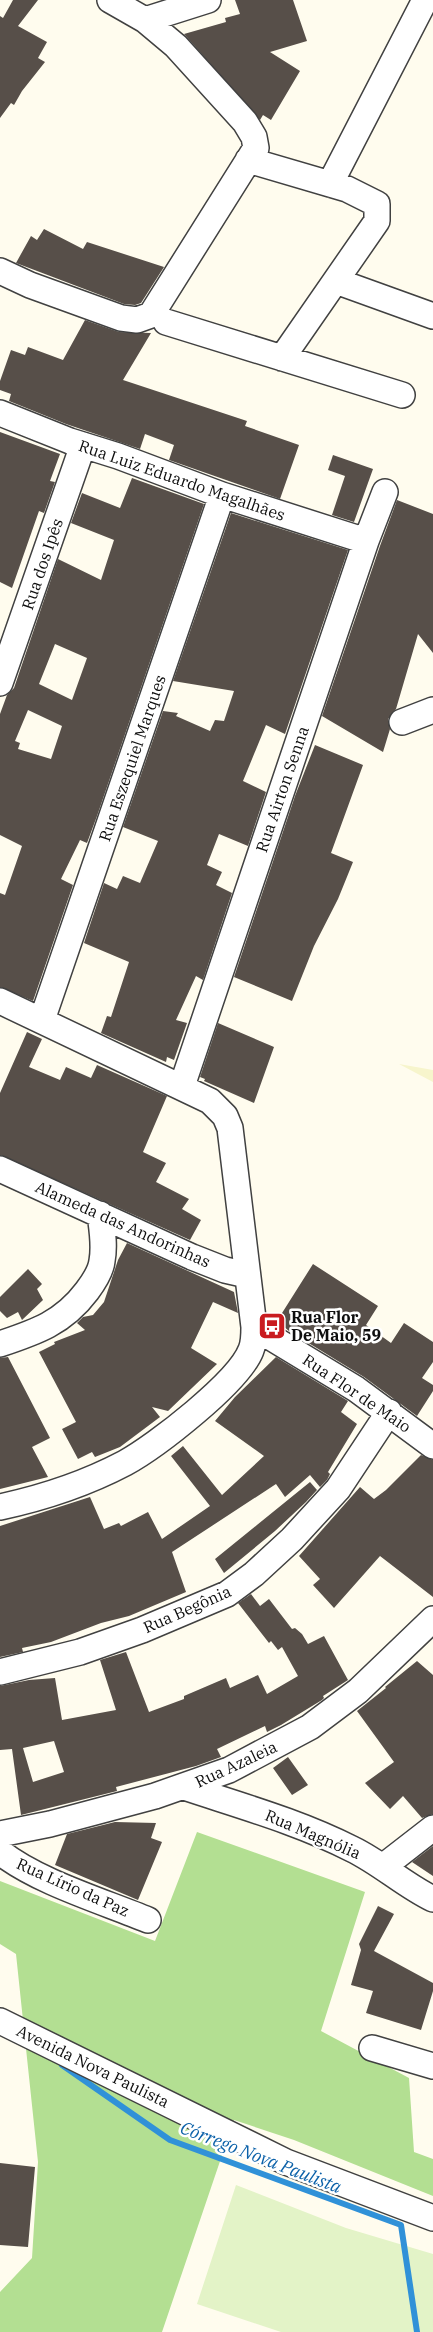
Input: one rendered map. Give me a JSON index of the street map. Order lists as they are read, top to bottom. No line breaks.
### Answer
{"streets":{"street":["Rua Luiz Eduardo Magalhães","Rua dos Ipês","Rua Eszequiel Marques","Rua Airton Senna","Alameda das Andorinhas","Rua Flor de Maio","Rua Begônia","Rua Azaleia","Rua Magnólia","Rua Lírio da Paz","Avenida Nova Paulista"]},"crossings":[["Rua Luiz Eduardo Magalhães","Rua dos Ipês"],["Rua Luiz Eduardo Magalhães","Rua Eszequiel Marques"],["Rua Luiz Eduardo Magalhães","Rua Airton Senna"],["Rua Flor de Maio","Rua Begônia"],["Rua Azaleia","Rua Magnólia"]],"water":["Córrego Nova Paulista"],"places":{"bus stop":["Rua Flor De Maio, 59"]}}
